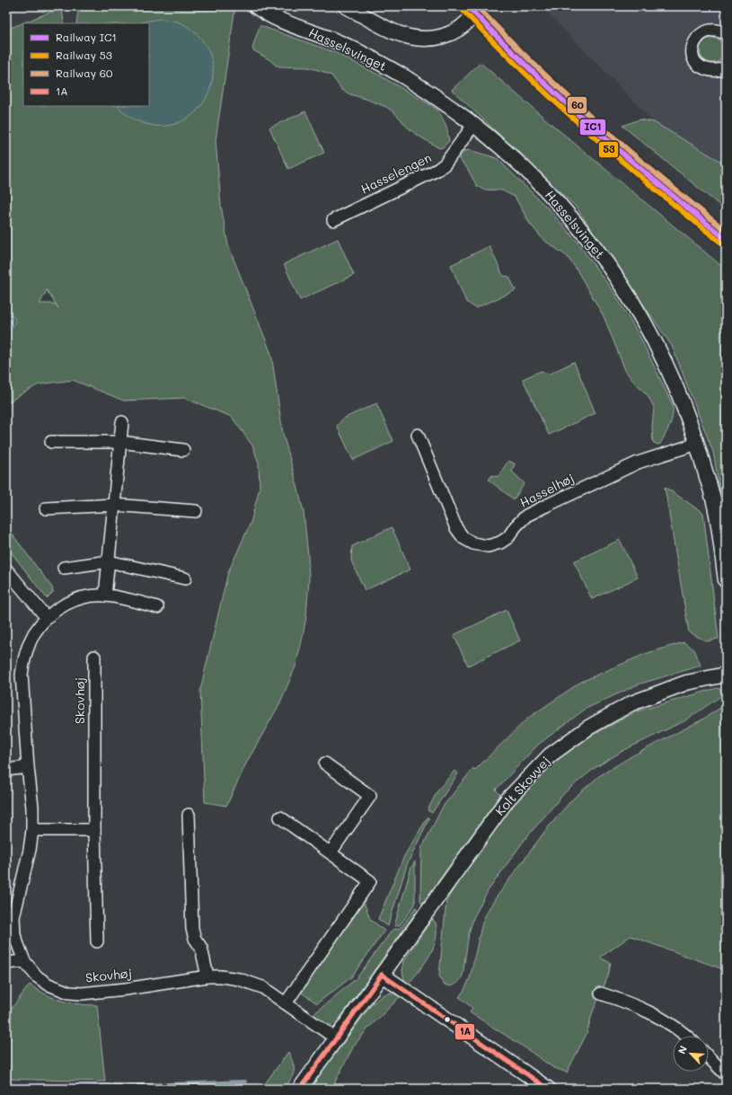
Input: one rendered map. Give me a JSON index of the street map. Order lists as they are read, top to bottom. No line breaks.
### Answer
{"streets":{"street":["Hasselsvinget","Hasselengen","Hasselhøj","Skovhøj","Kolt Skovvej"]},"crossings":[["Hasselsvinget","Hasselengen"],["Hasselsvinget","Hasselhøj"],["Skovhøj","Kolt Skovvej"]],"lines":["rail line IC1","rail line 60","rail line 53","transit line 1A"],"legend":["Railway IC1","Railway 53","Railway 60","1A"],"north":"top left"}
